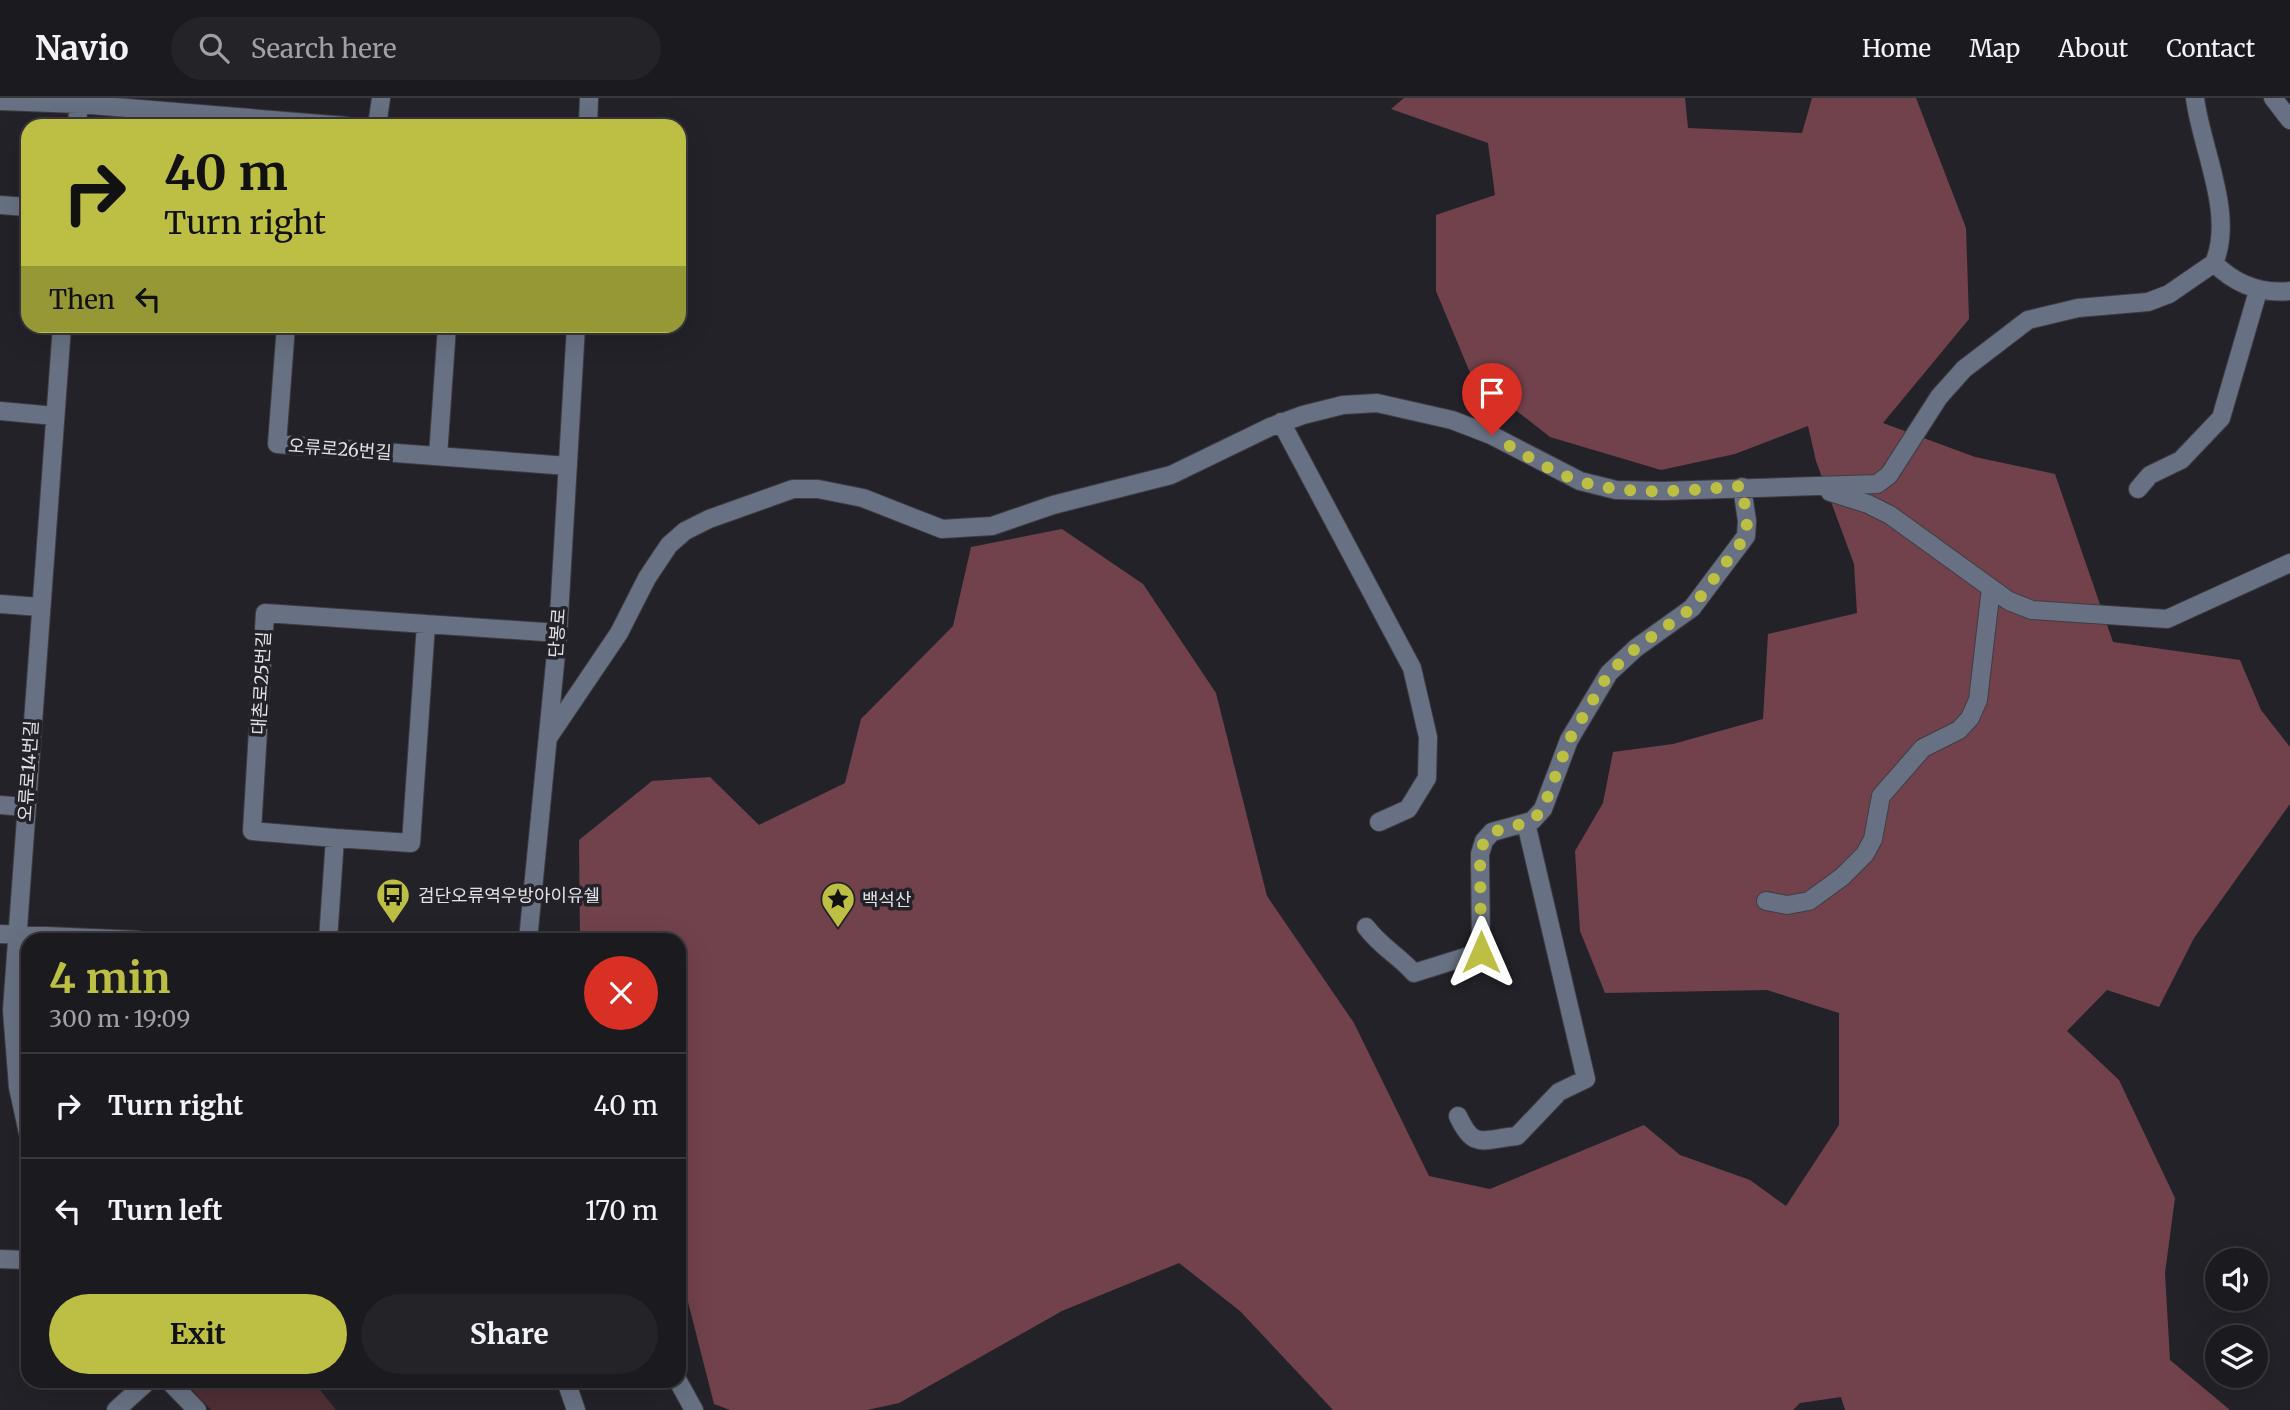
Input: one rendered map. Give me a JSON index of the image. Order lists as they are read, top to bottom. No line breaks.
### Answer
{"streets":{"street":["오류로26번길","단봉로","대촌로25번길","오류로14번길"]},"crossings":[["오류로26번길","단봉로"],["단봉로","대촌로25번길"]],"places":{"bus stop":["검단오류역우방아이유쉘"],"place":["백석산"]},"page":{"header":"Navio","search":"Search here","nav":["Home","Map","About","Contact"],"turn":["40 m","Turn right"],"then":"Then","heading":["4 min","300 m · 19:09"],"list":[{"name":"Turn right","value":"40 m"},{"name":"Turn left","value":"170 m"}],"buttons":["Exit","Share"]}}
